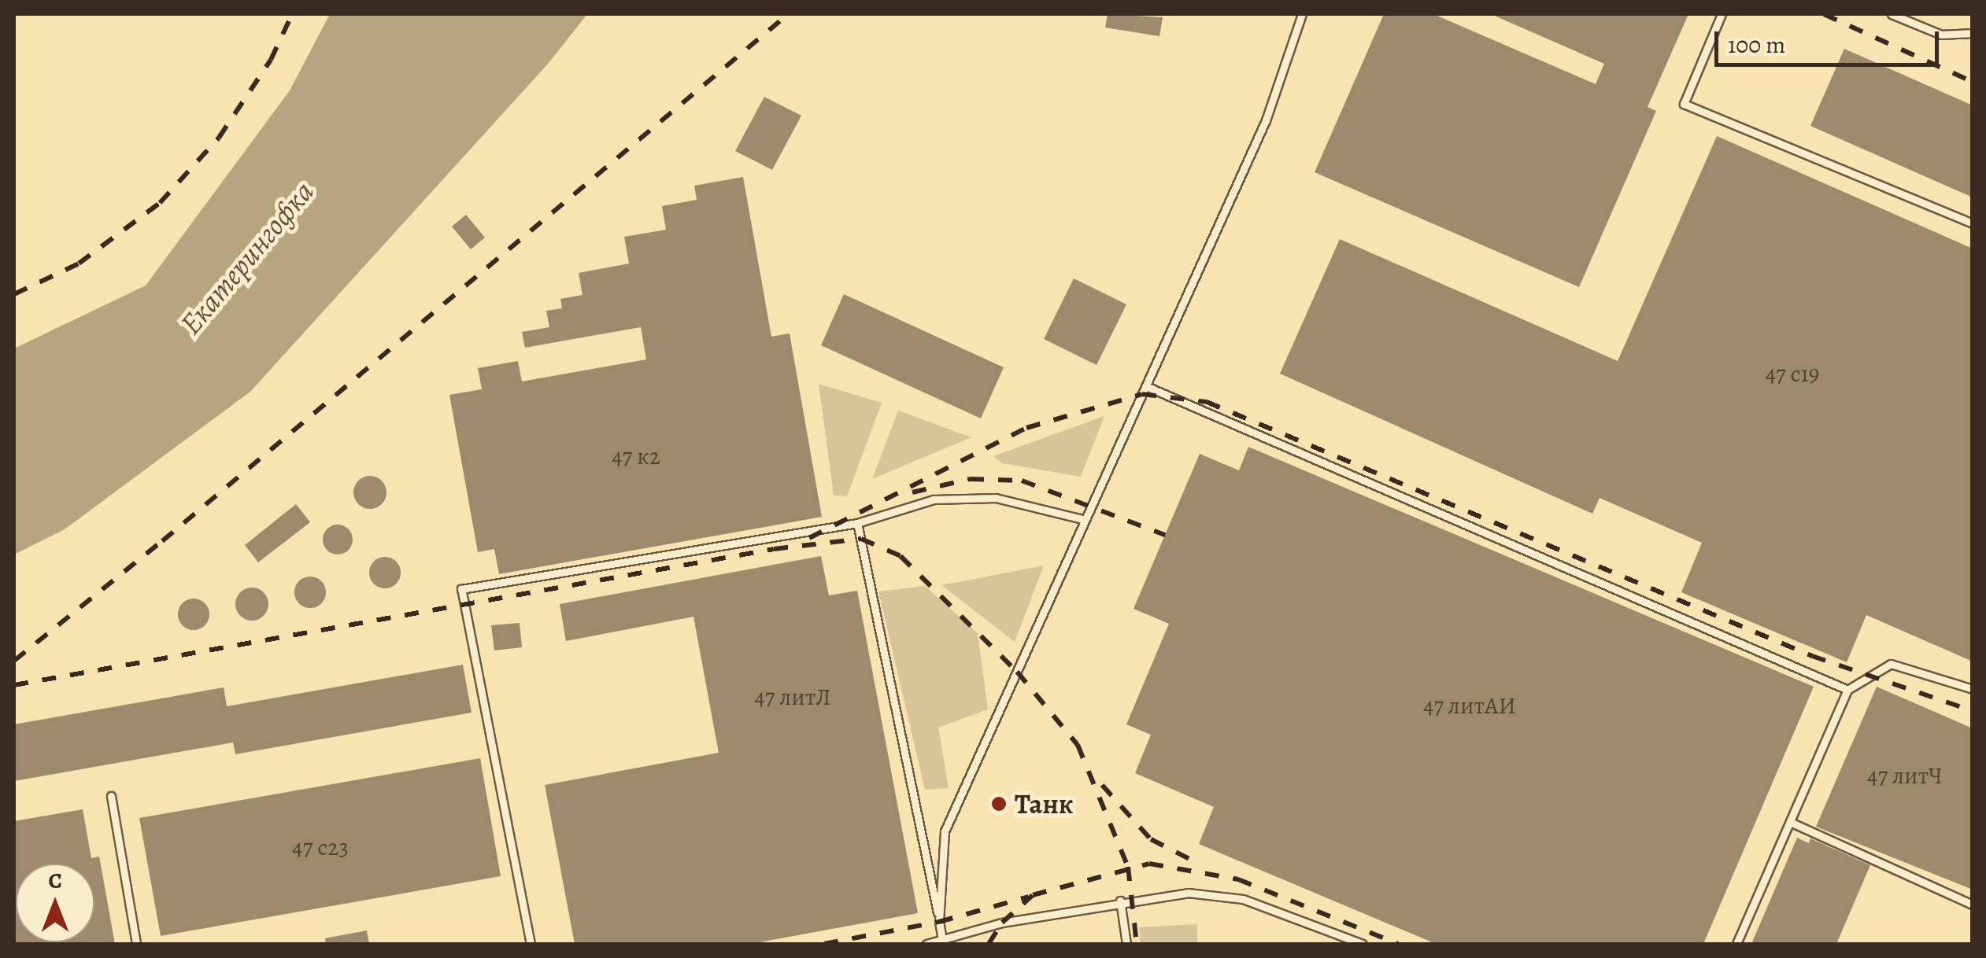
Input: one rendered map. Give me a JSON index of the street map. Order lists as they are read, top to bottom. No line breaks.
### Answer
{"water":["Екатерингофка"],"places":["Танк"],"house_numbers":["47 с19","47 к2","47 литЛ","47 литАИ","47 литЧ","47 с23"],"scale_bar":"100 m","north":"top"}
